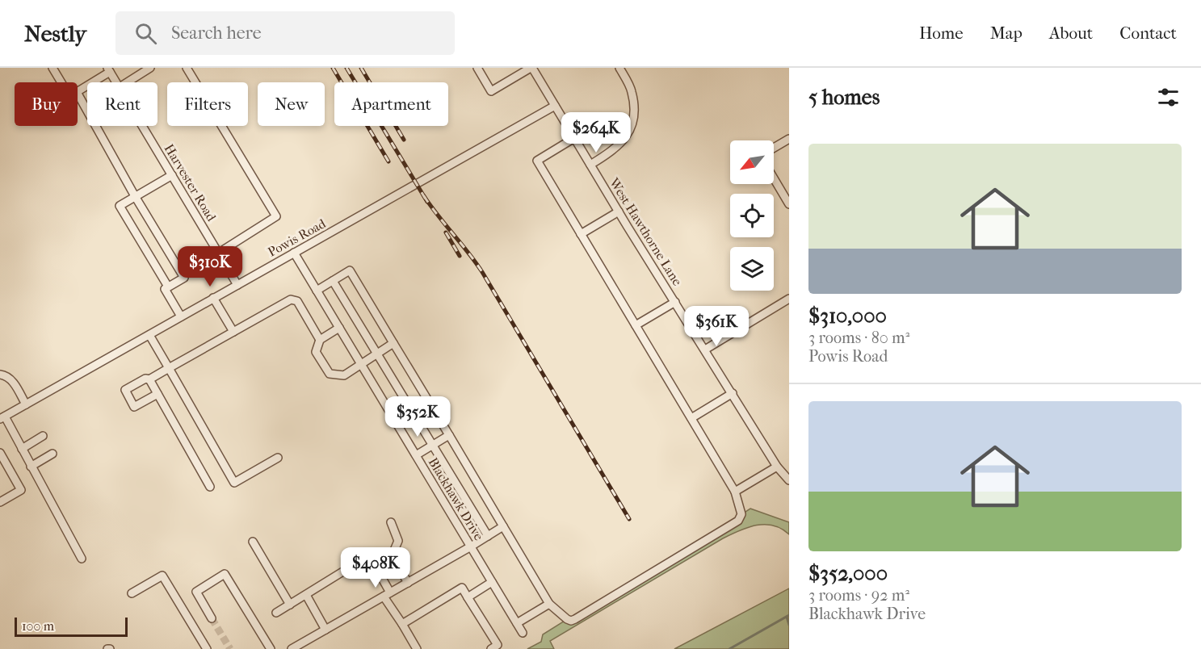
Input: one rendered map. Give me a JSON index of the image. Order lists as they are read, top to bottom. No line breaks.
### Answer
{"streets":{"street":["Harvester Road","West Hawthorne Lane","Powis Road","Blackhawk Drive"]},"crossings":[["Harvester Road","Powis Road"],["West Hawthorne Lane","Powis Road"],["Powis Road","Blackhawk Drive"]],"scale_bar":"100 m","north":"bottom left","page":{"header":"Nestly","search":"Search here","nav":["Home","Map","About","Contact"],"heading":"5 homes","chip":["Buy","Rent","Filters","New","Apartment"],"price":["$264K","$310K","$361K","$352K","$408K"],"list":[{"name":"$310,000","note":"3 rooms · 80 m² · Powis Road"},{"name":"$352,000","note":"3 rooms · 92 m² · Blackhawk Drive"}],"scale":"100 m"}}
